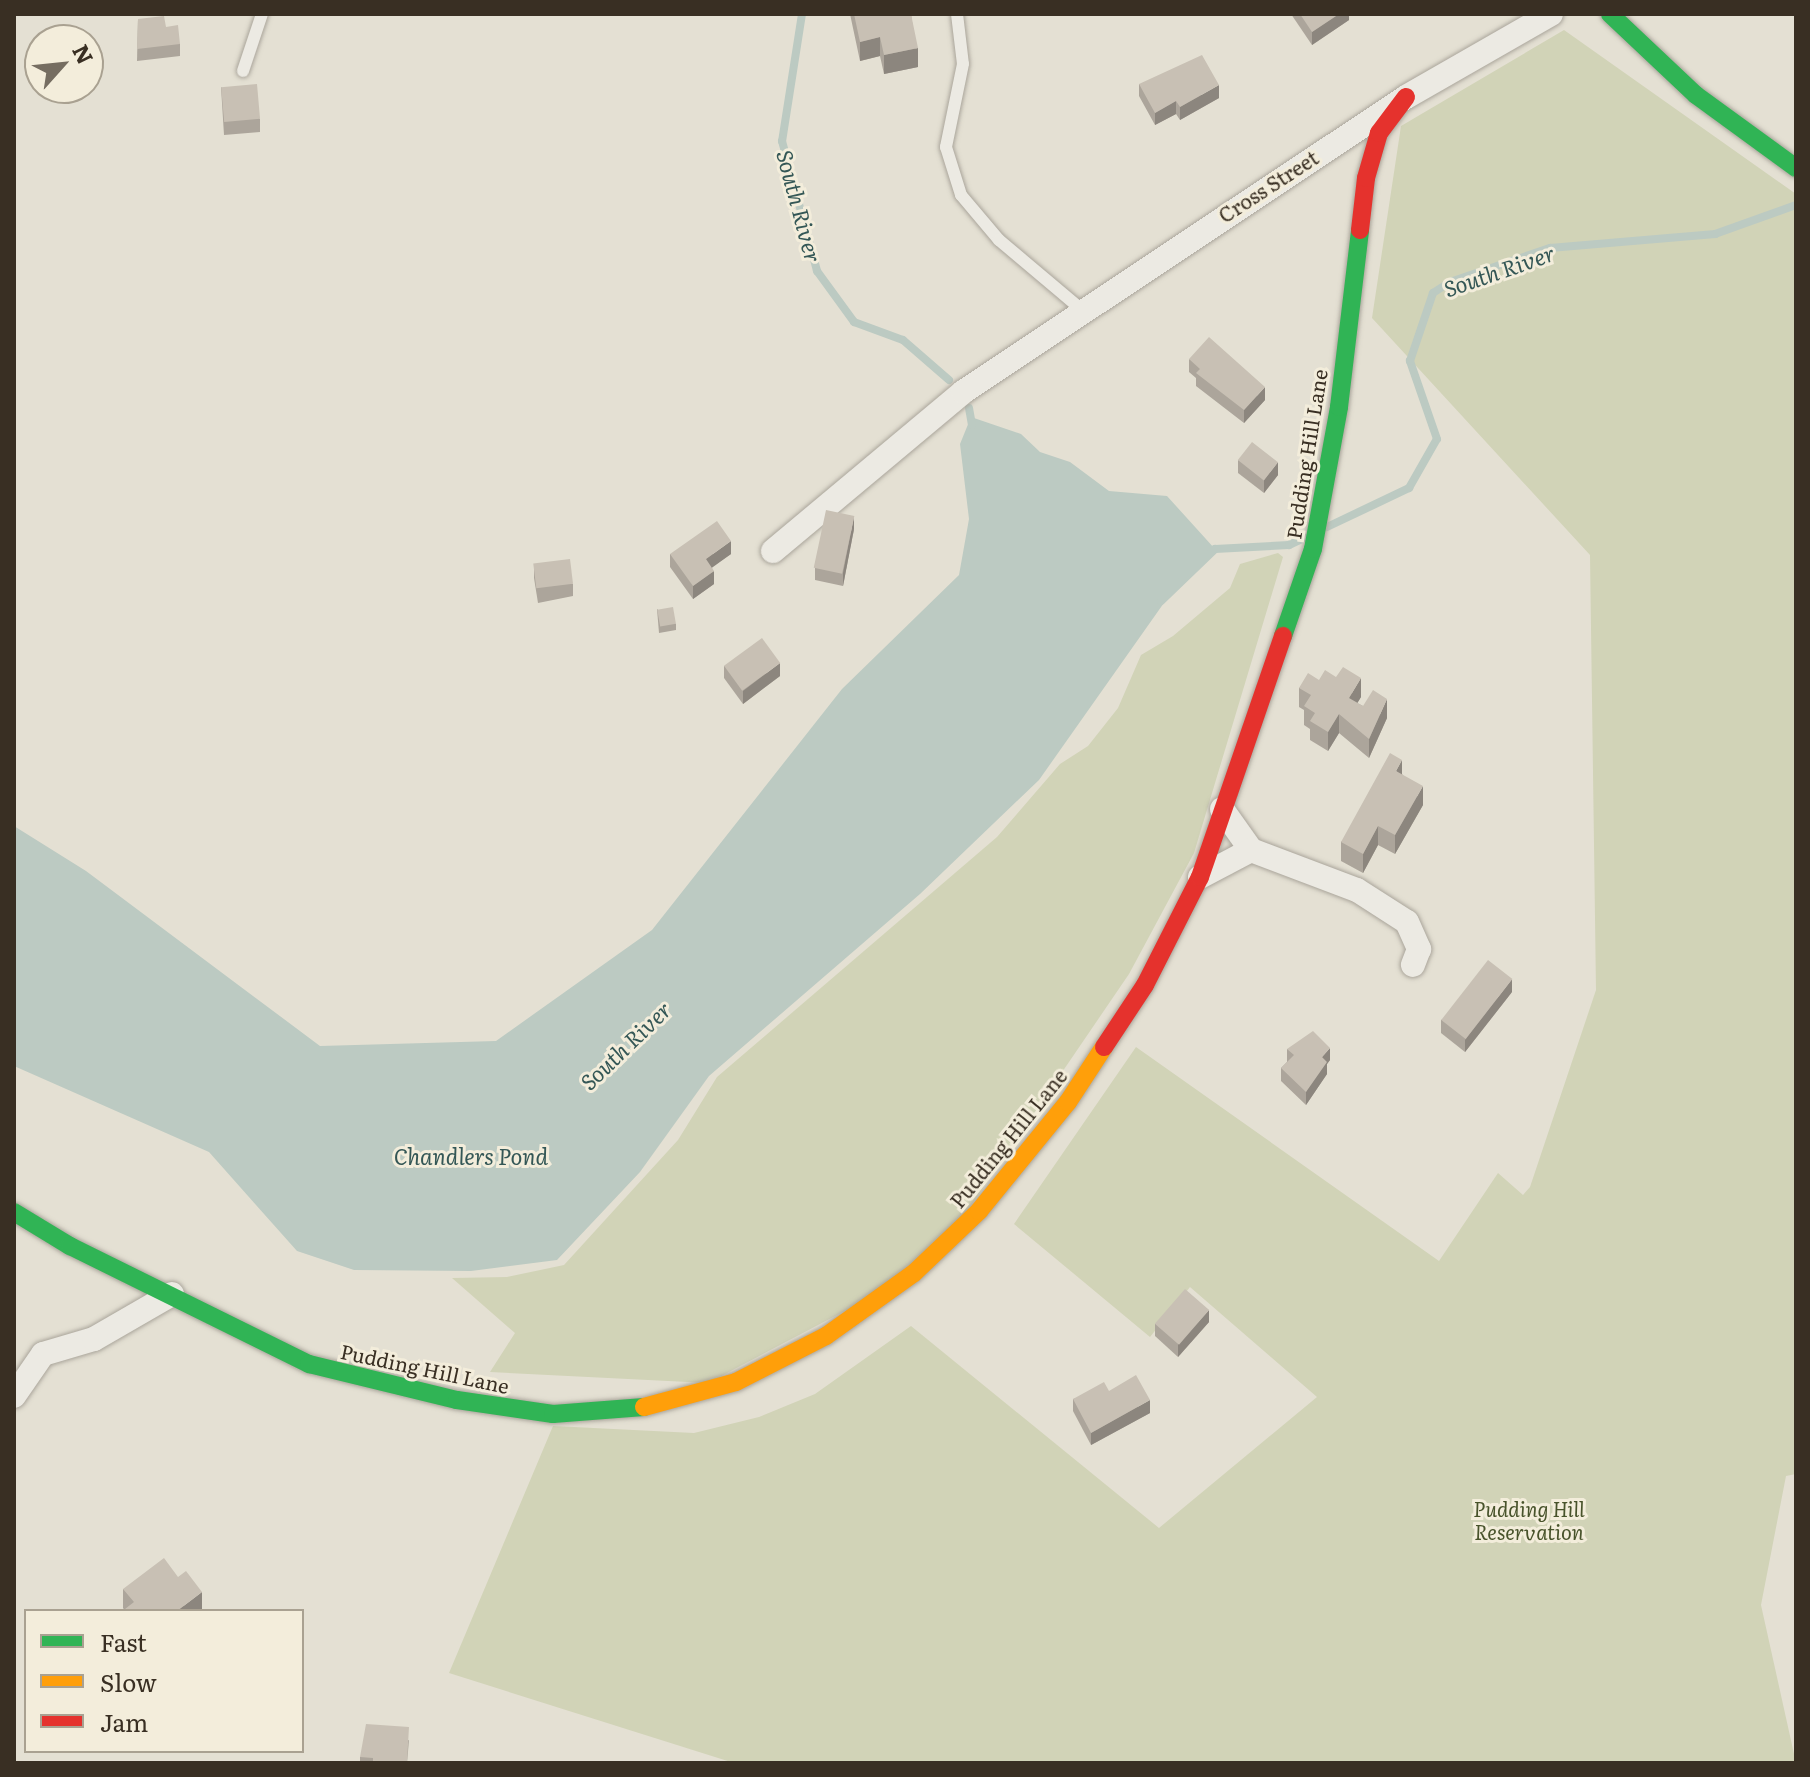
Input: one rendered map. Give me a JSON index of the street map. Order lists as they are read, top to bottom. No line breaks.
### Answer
{"streets":{"street":["Cross Street","Pudding Hill Lane"]},"crossings":[["Cross Street","Pudding Hill Lane"]],"water":["South River","Chandlers Pond"],"parks":["Pudding Hill Reservation"],"legend":["Fast","Slow","Jam"],"north":"top right"}
